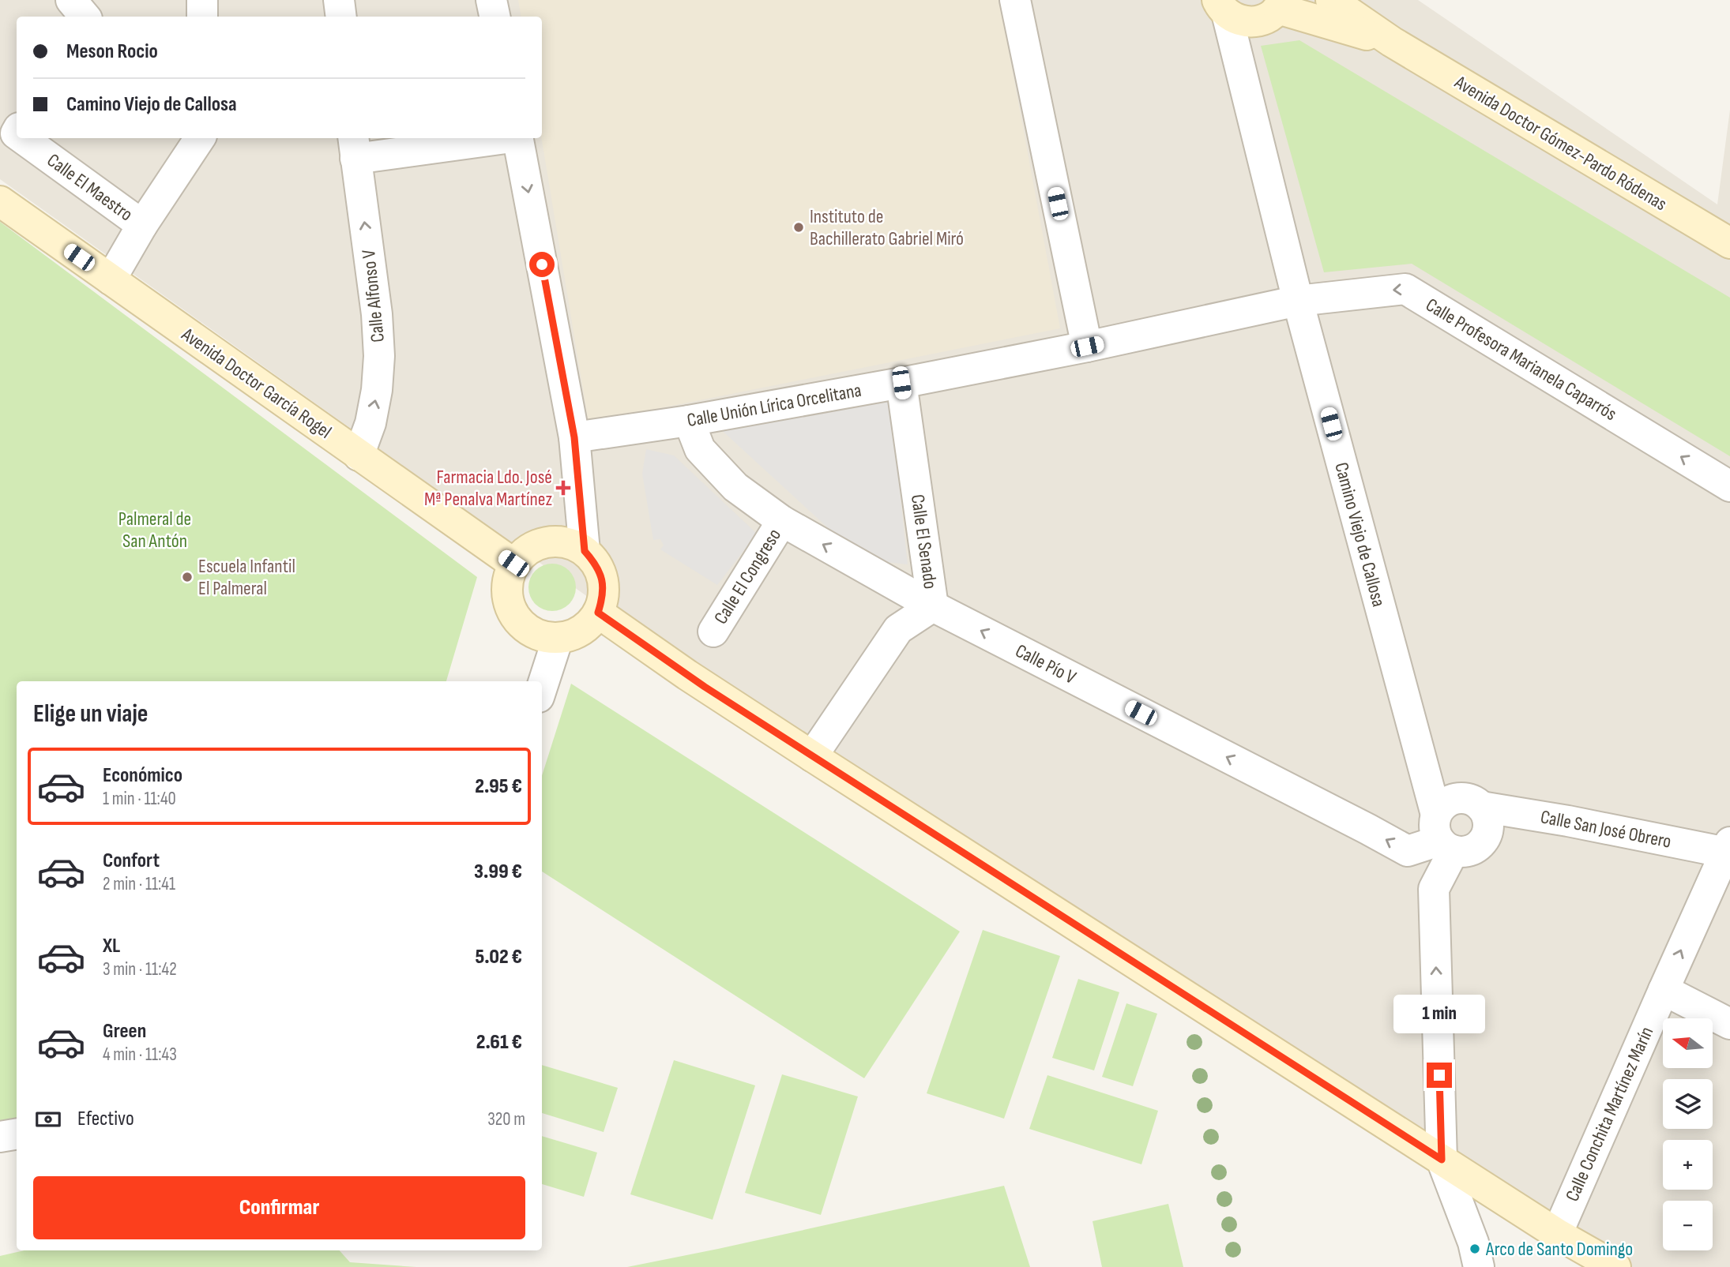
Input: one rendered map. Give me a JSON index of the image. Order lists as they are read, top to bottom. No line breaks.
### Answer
{"streets":{"street":["Avenida Doctor Gómez-Pardo Ródenas","Calle El Maestro","Calle Alfonso V","Calle Profesora Marianela Caparrós","Avenida Doctor García Rogel","Calle Unión Lírica Orcelitana","Camino Viejo de Callosa","Calle El Senado","Calle El Congreso","Calle Pío V","Calle San José Obrero","Calle Conchita Martínez Marín"]},"crossings":[["Avenida Doctor Gómez-Pardo Ródenas","Camino Viejo de Callosa"],["Calle El Maestro","Avenida Doctor García Rogel"],["Calle Alfonso V","Avenida Doctor García Rogel"],["Calle Profesora Marianela Caparrós","Calle Unión Lírica Orcelitana"],["Calle Profesora Marianela Caparrós","Camino Viejo de Callosa"],["Calle Unión Lírica Orcelitana","Camino Viejo de Callosa"],["Calle Unión Lírica Orcelitana","Calle El Senado"],["Calle Unión Lírica Orcelitana","Calle Pío V"],["Camino Viejo de Callosa","Calle Pío V"],["Camino Viejo de Callosa","Calle San José Obrero"],["Calle El Senado","Calle Pío V"],["Calle El Congreso","Calle Pío V"],["Calle Pío V","Calle San José Obrero"],["Calle San José Obrero","Calle Conchita Martínez Marín"]],"one_way":["Calle Profesora Marianela Caparrós"],"parks":["Palmeral de San Antón"],"places":{"other":["Instituto de Bachillerato Gabriel Miró","Escuela Infantil El Palmeral","Arco de Santo Domingo"],"health":["Farmacia Ldo. José Mª Penalva Martínez"]},"north":"left","page":{"banner":["Meson Rocio","Camino Viejo de Callosa"],"heading":"Elige un viaje","list":[{"name":"Económico","note":"1 min · 11:40","value":"2.95 €"},{"name":"Confort","note":"2 min · 11:41","value":"3.99 €"},{"name":"XL","note":"3 min · 11:42","value":"5.02 €"},{"name":"Green","note":"4 min · 11:43","value":"2.61 €"}],"bubble":"1 min","map_buttons":["+","−"],"pay":["Efectivo","320 m"],"buttons":"Confirmar"}}
